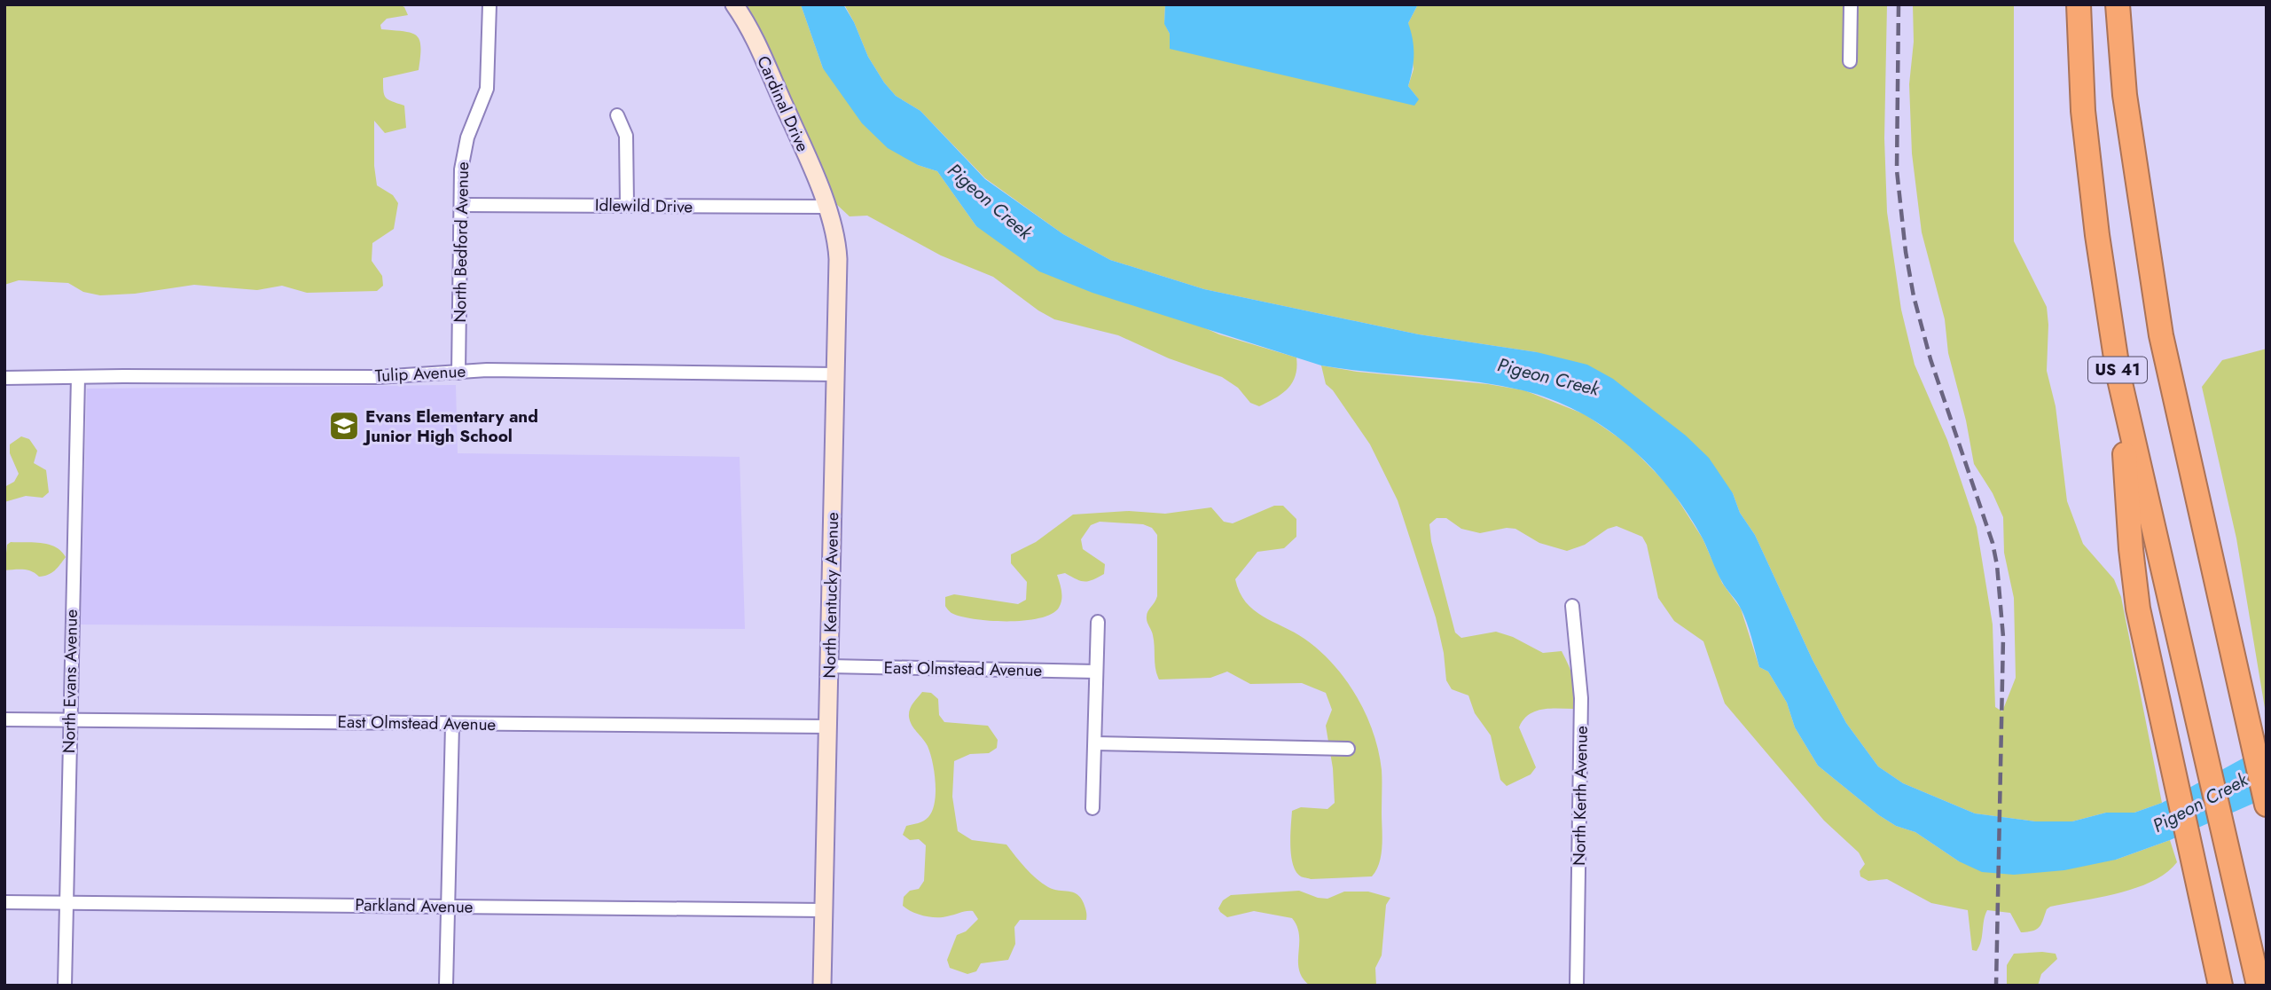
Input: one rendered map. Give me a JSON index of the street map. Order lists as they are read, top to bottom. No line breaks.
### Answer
{"streets":{"highway":["US 41"],"street":["Cardinal Drive","Idlewild Drive","North Bedford Avenue","Tulip Avenue","North Kentucky Avenue","East Olmstead Avenue","North Evans Avenue","North Kerth Avenue","Parkland Avenue"]},"crossings":[["Cardinal Drive","Idlewild Drive"],["Cardinal Drive","North Kentucky Avenue"],["Idlewild Drive","North Bedford Avenue"],["Idlewild Drive","North Kentucky Avenue"],["North Bedford Avenue","Tulip Avenue"],["Tulip Avenue","North Kentucky Avenue"],["Tulip Avenue","North Evans Avenue"],["North Kentucky Avenue","East Olmstead Avenue"],["North Kentucky Avenue","Parkland Avenue"],["East Olmstead Avenue","North Evans Avenue"],["North Evans Avenue","Parkland Avenue"]],"water":["Pigeon Creek"],"places":{"school or university":["Evans Elementary and Junior High School"]}}
